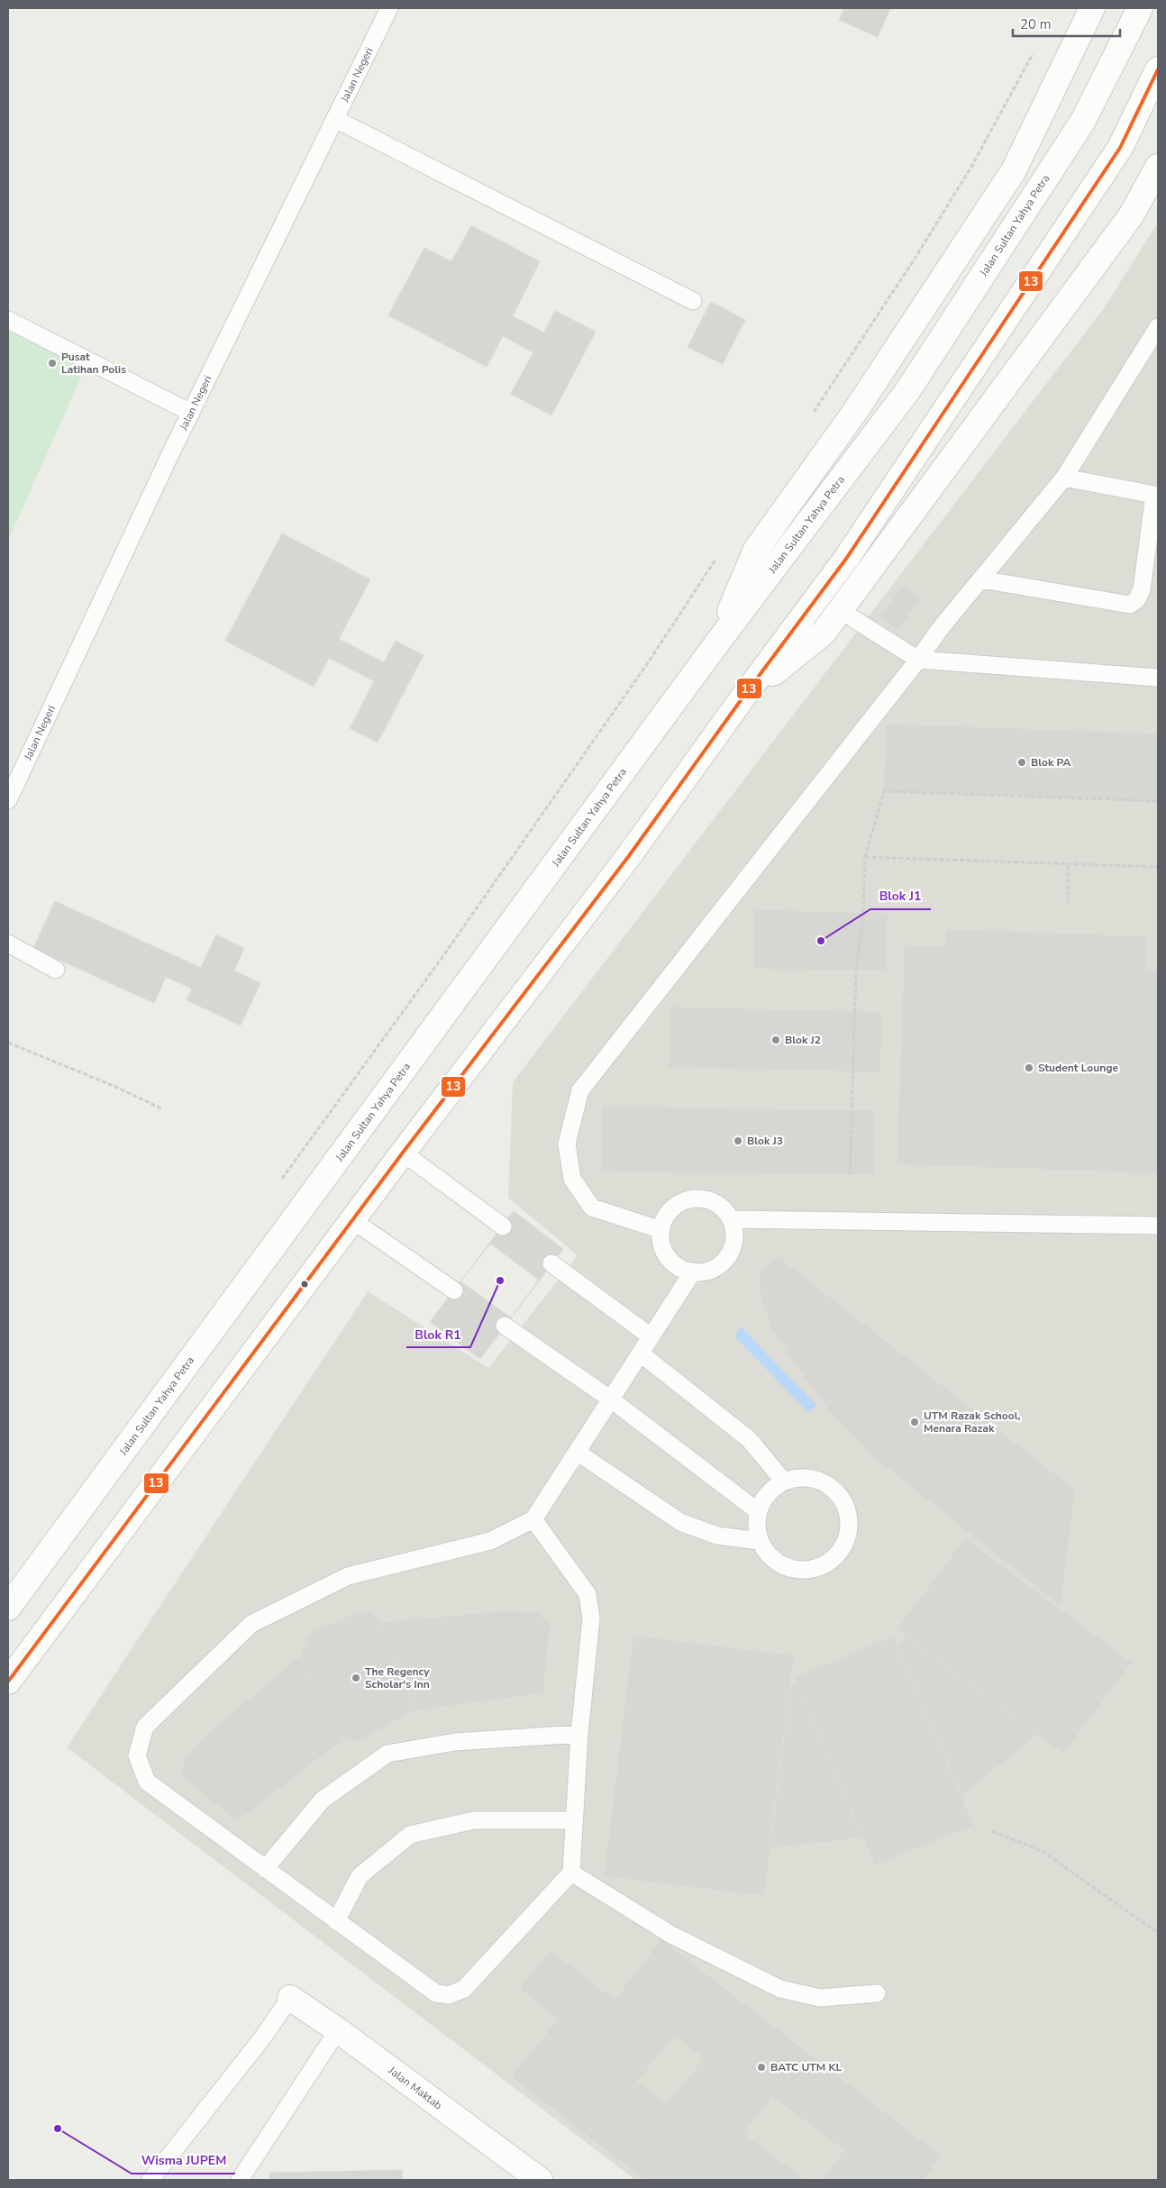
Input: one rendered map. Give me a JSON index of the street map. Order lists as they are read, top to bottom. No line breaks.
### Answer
{"streets":{"main road":["Jalan Sultan Yahya Petra","Jalan Maktab"],"lane":["Jalan Negeri"]},"places":["Pusat Latihan Polis","Blok PA","Blok J1","Blok J2","Student Lounge","Blok J3","Blok R1","UTM Razak School, Menara Razak","The Regency Scholar's Inn","BATC UTM KL","Wisma JUPEM"],"lines":["transit line 13"],"scale_bar":"20 m"}
